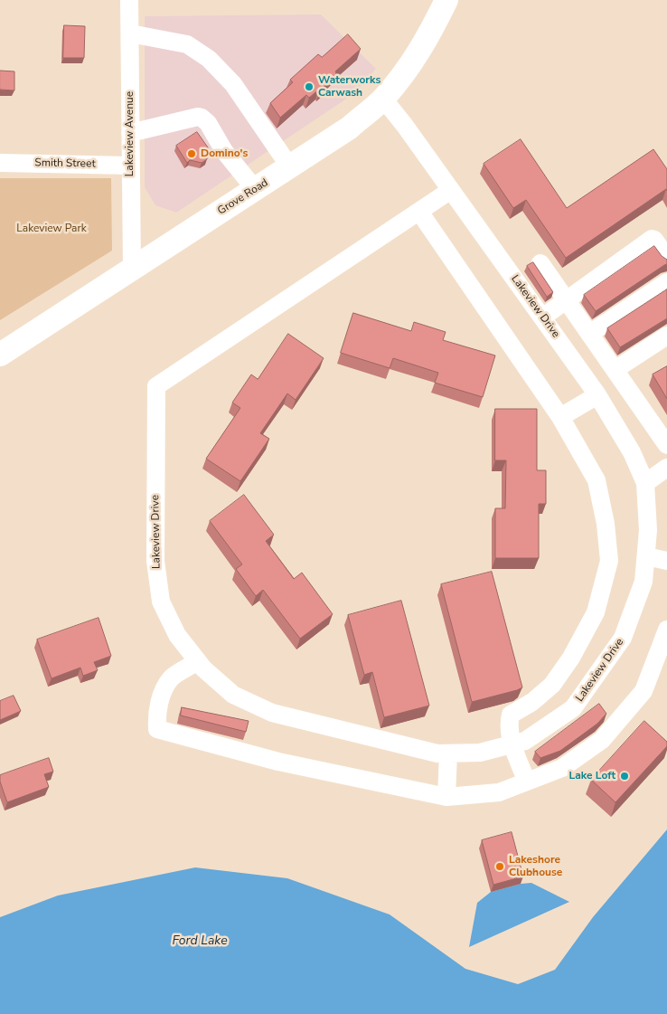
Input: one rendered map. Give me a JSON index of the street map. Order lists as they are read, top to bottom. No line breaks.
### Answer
{"streets":{"main road":["Grove Road"],"street":["Lakeview Avenue","Smith Street","Lakeview Drive"]},"crossings":[["Lakeview Avenue","Smith Street"],["Lakeview Avenue","Grove Road"]],"water":["Ford Lake"],"parks":["Lakeview Park"],"places":["Waterworks Carwash","Domino's","Lake Loft","Lakeshore Clubhouse"]}
